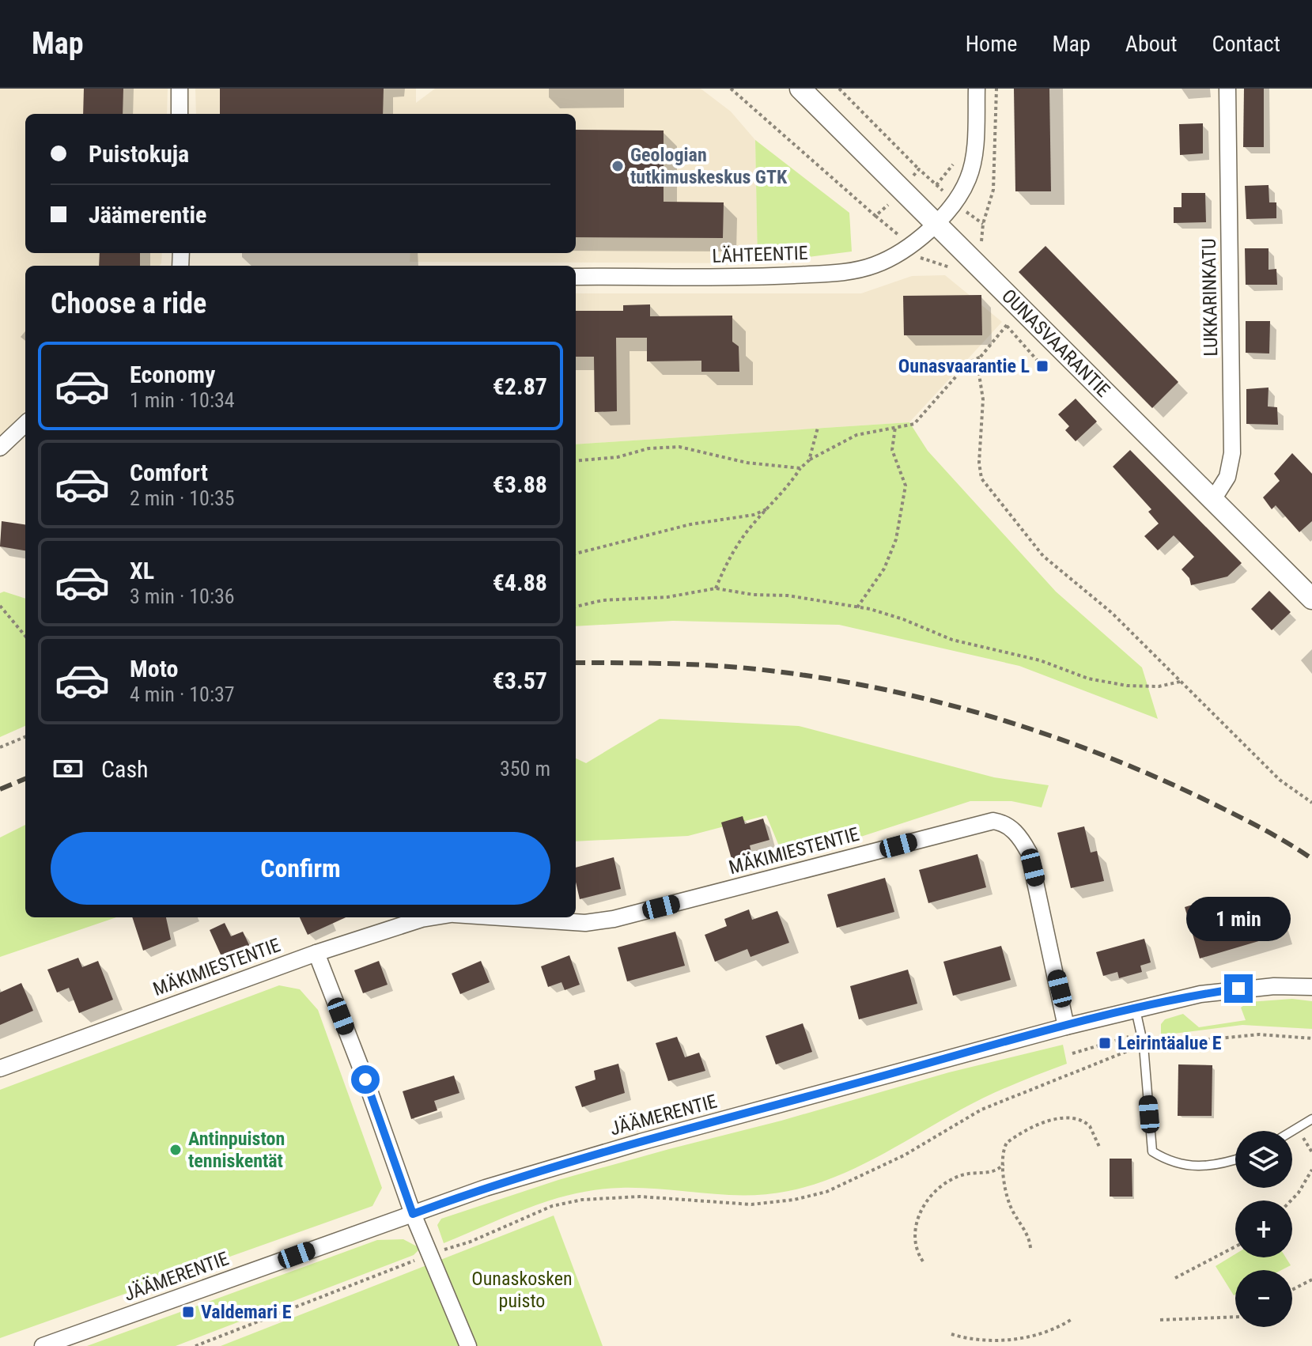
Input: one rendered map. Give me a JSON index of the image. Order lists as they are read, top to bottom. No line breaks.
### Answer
{"streets":{"street":["LÄHTEENTIE","LUKKARINKATU","OUNASVAARANTIE","MÄKIMIESTENTIE","JÄÄMERENTIE"]},"crossings":[["LÄHTEENTIE","OUNASVAARANTIE"],["LUKKARINKATU","OUNASVAARANTIE"],["MÄKIMIESTENTIE","JÄÄMERENTIE"]],"parks":["Ounaskosken puisto"],"places":{"other":["Geologian tutkimuskeskus GTK","Antinpuiston tenniskentät"],"transit":["Ounasvaarantie L","Leirintäalue E","Valdemari E"]},"page":{"header":"Map","nav":["Home","Map","About","Contact"],"banner":["Puistokuja","Jäämerentie"],"heading":"Choose a ride","list":[{"name":"Economy","note":"1 min · 10:34","value":"€2.87"},{"name":"Comfort","note":"2 min · 10:35","value":"€3.88"},{"name":"XL","note":"3 min · 10:36","value":"€4.88"},{"name":"Moto","note":"4 min · 10:37","value":"€3.57"}],"pay":["Cash","350 m"],"buttons":"Confirm","bubble":"1 min","map_buttons":["+","−"]}}
